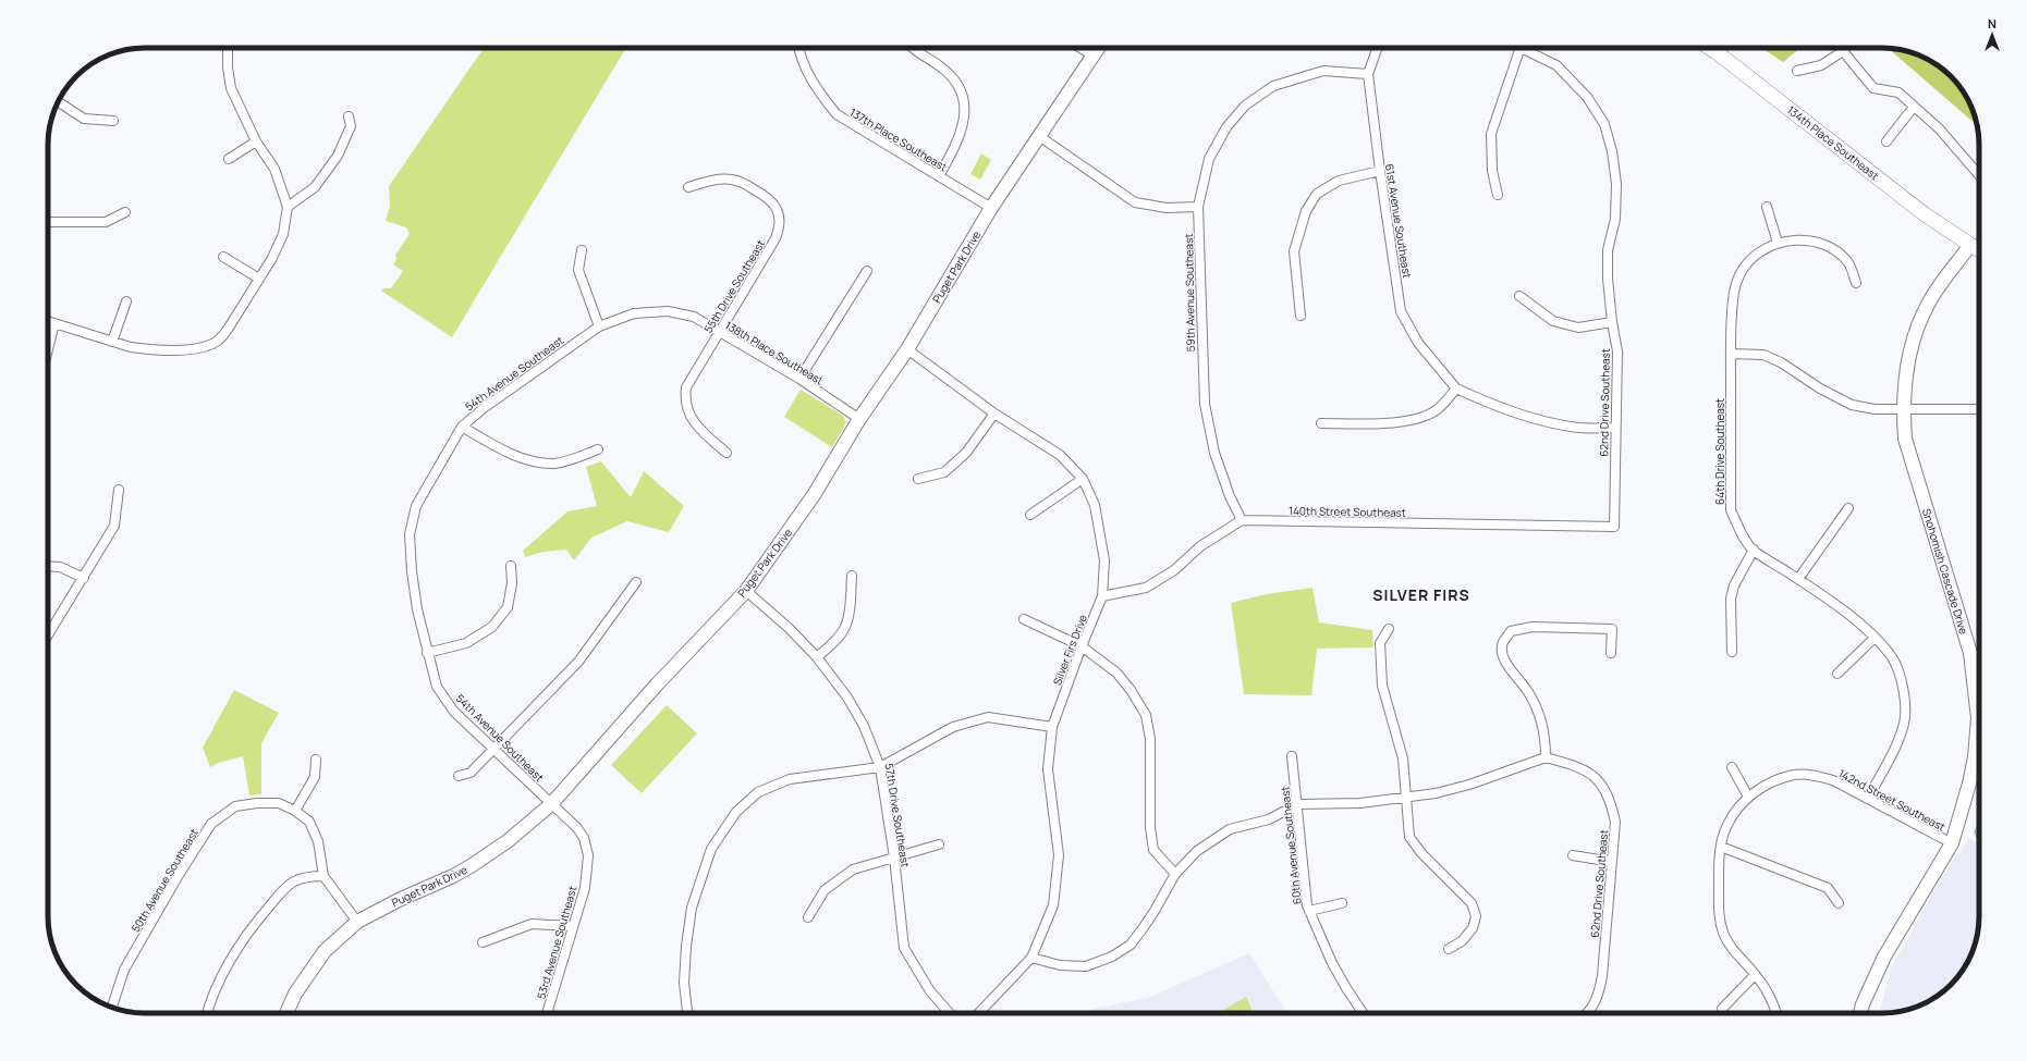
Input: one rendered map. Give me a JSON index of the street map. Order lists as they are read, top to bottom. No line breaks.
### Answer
{"streets":{"main road":["134th Place Southeast"],"street":["137th Place Southeast","61st Avenue Southeast","Puget Park Drive","55th Drive Southeast","59th Avenue Southeast","138th Place Southeast","54th Avenue Southeast","62nd Drive Southeast","64th Drive Southeast","140th Street Southeast","Snohomish Cascade Drive","Silver Firs Drive","142nd Street Southeast","57th Drive Southeast","60th Avenue Southeast","50th Avenue Southeast","53rd Avenue Southeast"]},"crossings":[["137th Place Southeast","Puget Park Drive"],["134th Place Southeast","Snohomish Cascade Drive"],["61st Avenue Southeast","59th Avenue Southeast"],["Puget Park Drive","138th Place Southeast"],["Puget Park Drive","54th Avenue Southeast"],["Puget Park Drive","Silver Firs Drive"],["Puget Park Drive","57th Drive Southeast"],["Puget Park Drive","53rd Avenue Southeast"],["55th Drive Southeast","138th Place Southeast"],["59th Avenue Southeast","140th Street Southeast"],["138th Place Southeast","54th Avenue Southeast"],["54th Avenue Southeast","53rd Avenue Southeast"],["62nd Drive Southeast","140th Street Southeast"],["64th Drive Southeast","142nd Street Southeast"],["Snohomish Cascade Drive","142nd Street Southeast"]],"districts":["SILVER FIRS"],"north":"top"}
